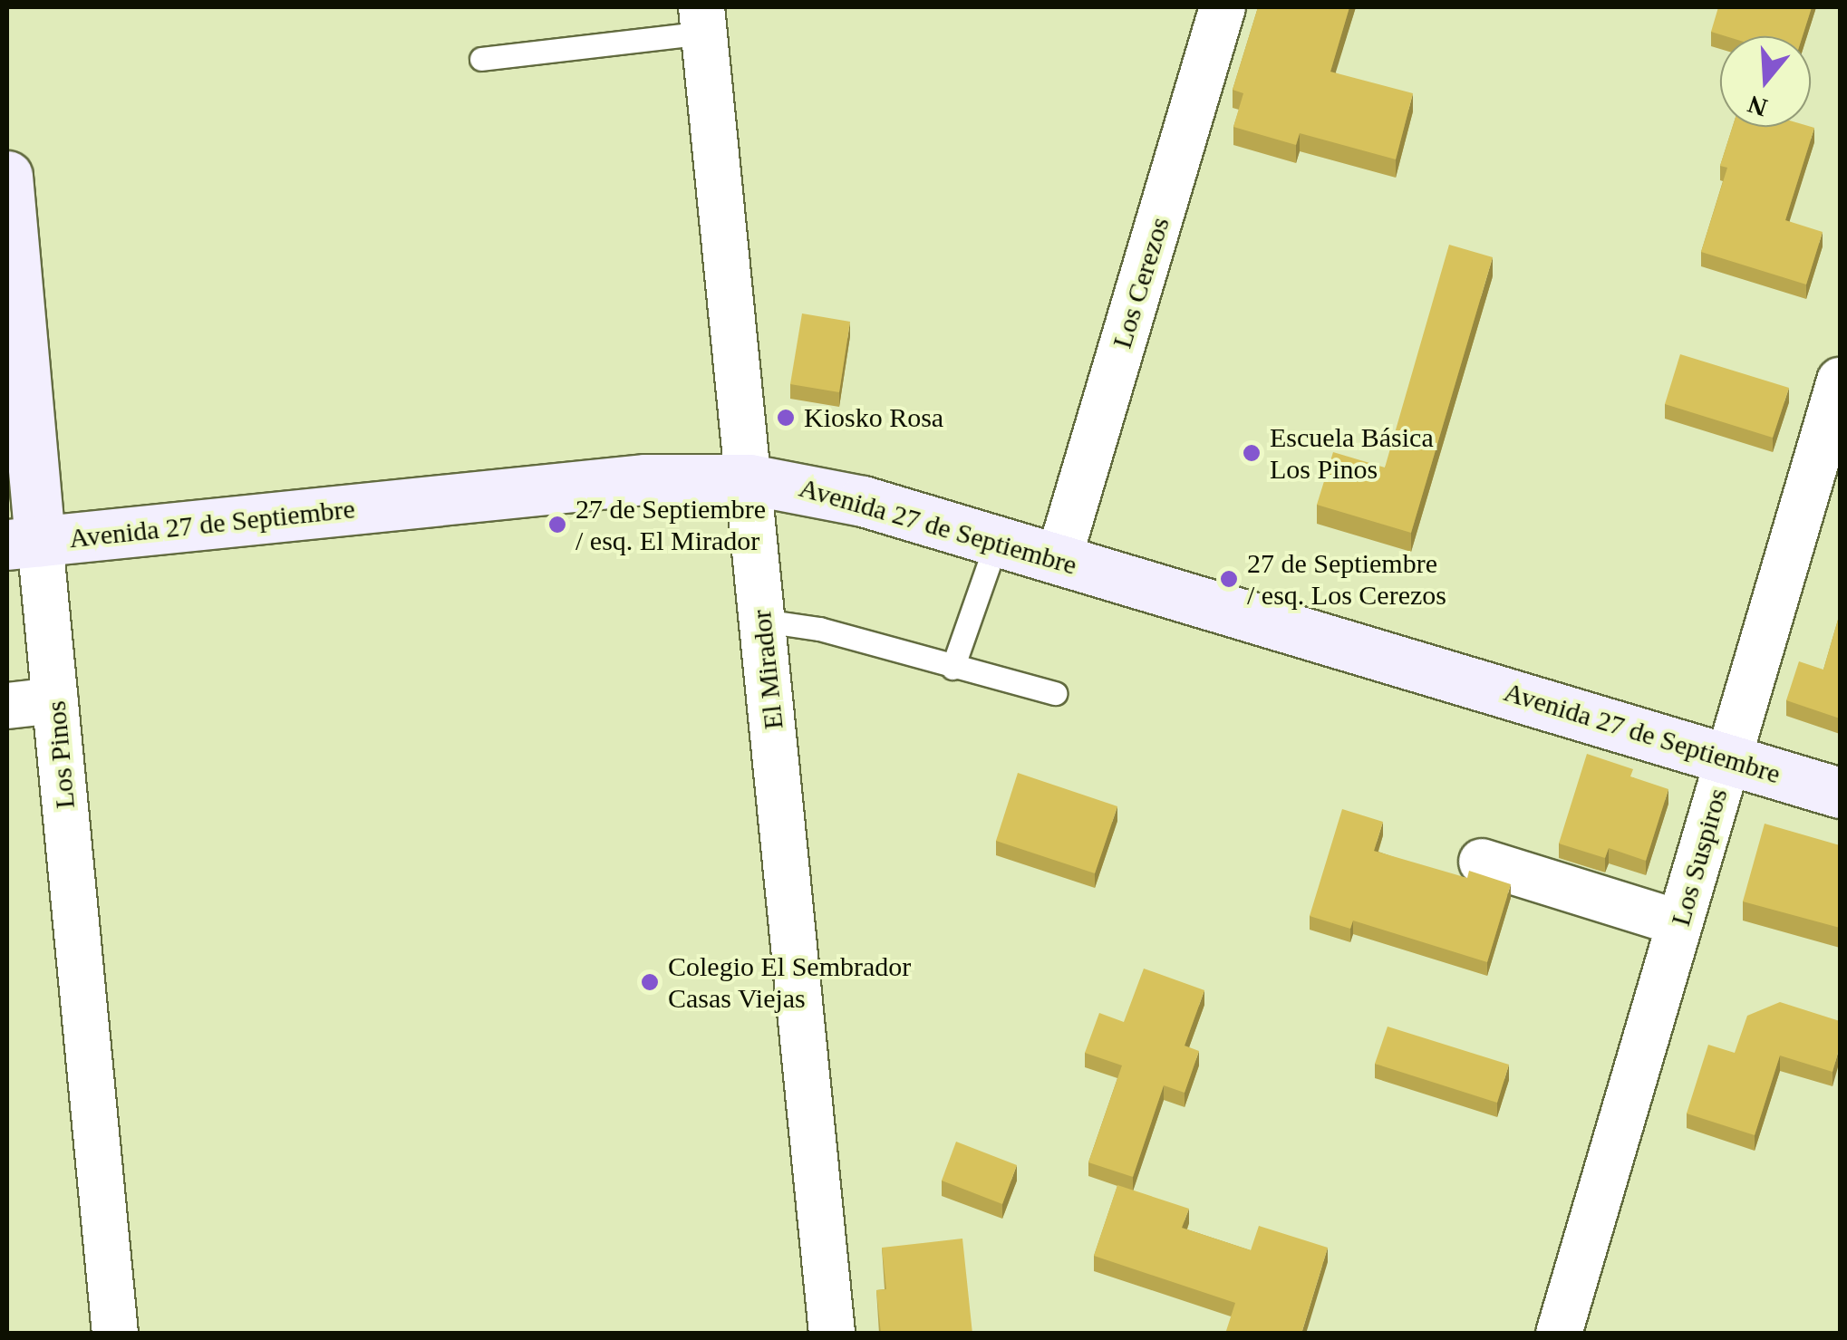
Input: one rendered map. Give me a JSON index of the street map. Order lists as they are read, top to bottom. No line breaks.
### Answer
{"streets":{"street":["Los Cerezos","Avenida 27 de Septiembre","El Mirador","Los Pinos","Los Suspiros"]},"crossings":[["Los Cerezos","Avenida 27 de Septiembre"],["Avenida 27 de Septiembre","El Mirador"],["Avenida 27 de Septiembre","Los Pinos"],["Avenida 27 de Septiembre","Los Suspiros"]],"places":["Kiosko Rosa","Escuela Básica Los Pinos","27 de Septiembre / esq. El Mirador","27 de Septiembre / esq. Los Cerezos","Colegio El Sembrador Casas Viejas"],"north":"bottom"}
